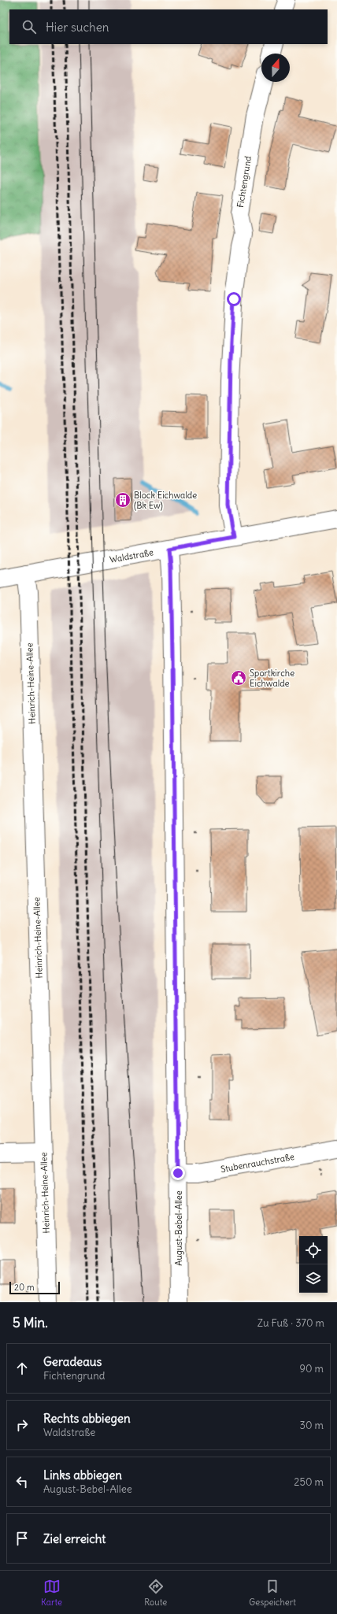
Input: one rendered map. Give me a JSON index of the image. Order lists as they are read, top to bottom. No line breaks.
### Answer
{"streets":{"street":["Fichtengrund","Waldstraße","Heinrich-Heine-Allee","Stubenrauchstraße","August-Bebel-Allee"]},"crossings":[["Fichtengrund","Waldstraße"],["Waldstraße","Heinrich-Heine-Allee"],["Waldstraße","August-Bebel-Allee"],["Stubenrauchstraße","August-Bebel-Allee"]],"places":{"building":["Block Eichwalde (Bk Ew)"],"public building":["Sportkirche Eichwalde"]},"scale_bar":"20 m","north":"top","page":{"search":"Hier suchen","scale":"20 m","heading":["5 Min.","Zu Fuß · 370 m"],"list":[["Geradeaus","Fichtengrund","90 m"],["Rechts abbiegen","Waldstraße","30 m"],["Links abbiegen","August-Bebel-Allee","250 m"],"Ziel erreicht"],"nav":["Karte","Route","Gespeichert"]}}
